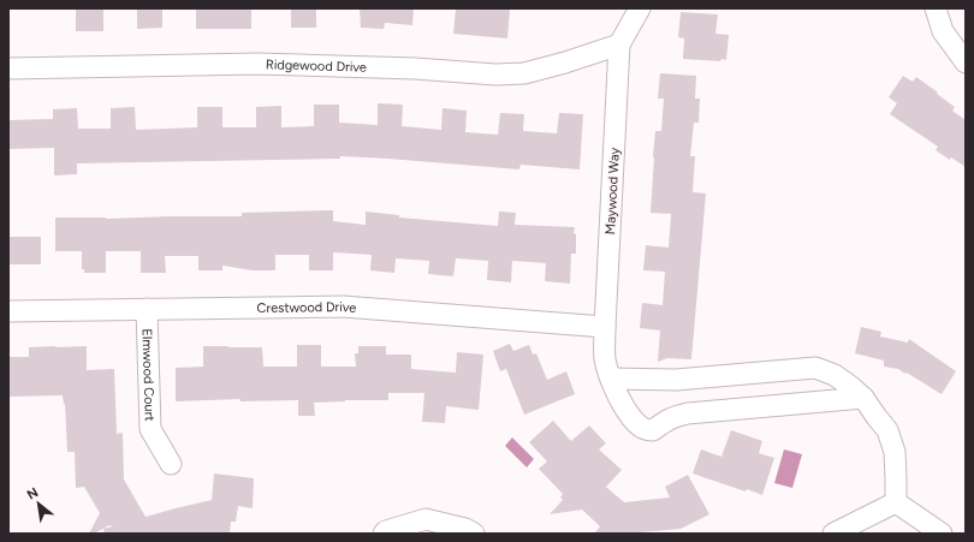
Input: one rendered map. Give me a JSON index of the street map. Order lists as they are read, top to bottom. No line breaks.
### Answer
{"streets":{"street":["Ridgewood Drive","Maywood Way","Crestwood Drive","Elmwood Court"]},"crossings":[["Ridgewood Drive","Maywood Way"],["Maywood Way","Crestwood Drive"],["Crestwood Drive","Elmwood Court"]],"north":"top left"}
